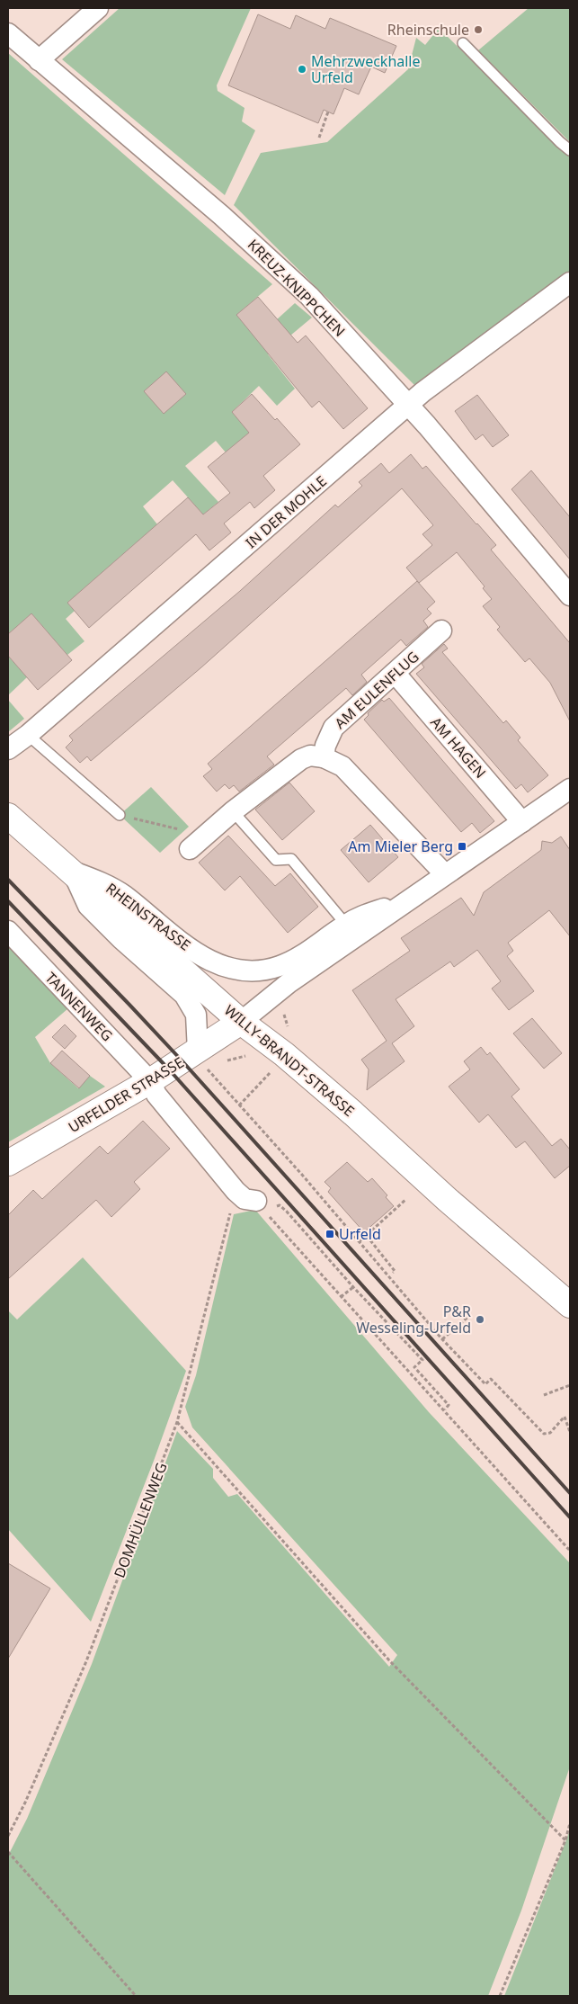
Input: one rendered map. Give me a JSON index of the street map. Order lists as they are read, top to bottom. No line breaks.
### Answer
{"streets":{"main road":["WILLY-BRANDT-STRASSE","URFELDER STRASSE"],"street":["KREUZ-KNIPPCHEN","IN DER MOHLE","AM EULENFLUG","AM HAGEN","RHEINSTRASSE","TANNENWEG"],"path":["DOMHÜLLENWEG"]},"crossings":[["KREUZ-KNIPPCHEN","IN DER MOHLE"],["AM EULENFLUG","AM HAGEN"],["AM HAGEN","RHEINSTRASSE"],["RHEINSTRASSE","WILLY-BRANDT-STRASSE"],["RHEINSTRASSE","URFELDER STRASSE"],["TANNENWEG","URFELDER STRASSE"],["WILLY-BRANDT-STRASSE","URFELDER STRASSE"]],"places":{"other":["Rheinschule","Mehrzweckhalle Urfeld","P&R Wesseling-Urfeld"],"transit":["Am Mieler Berg","Urfeld"]}}
